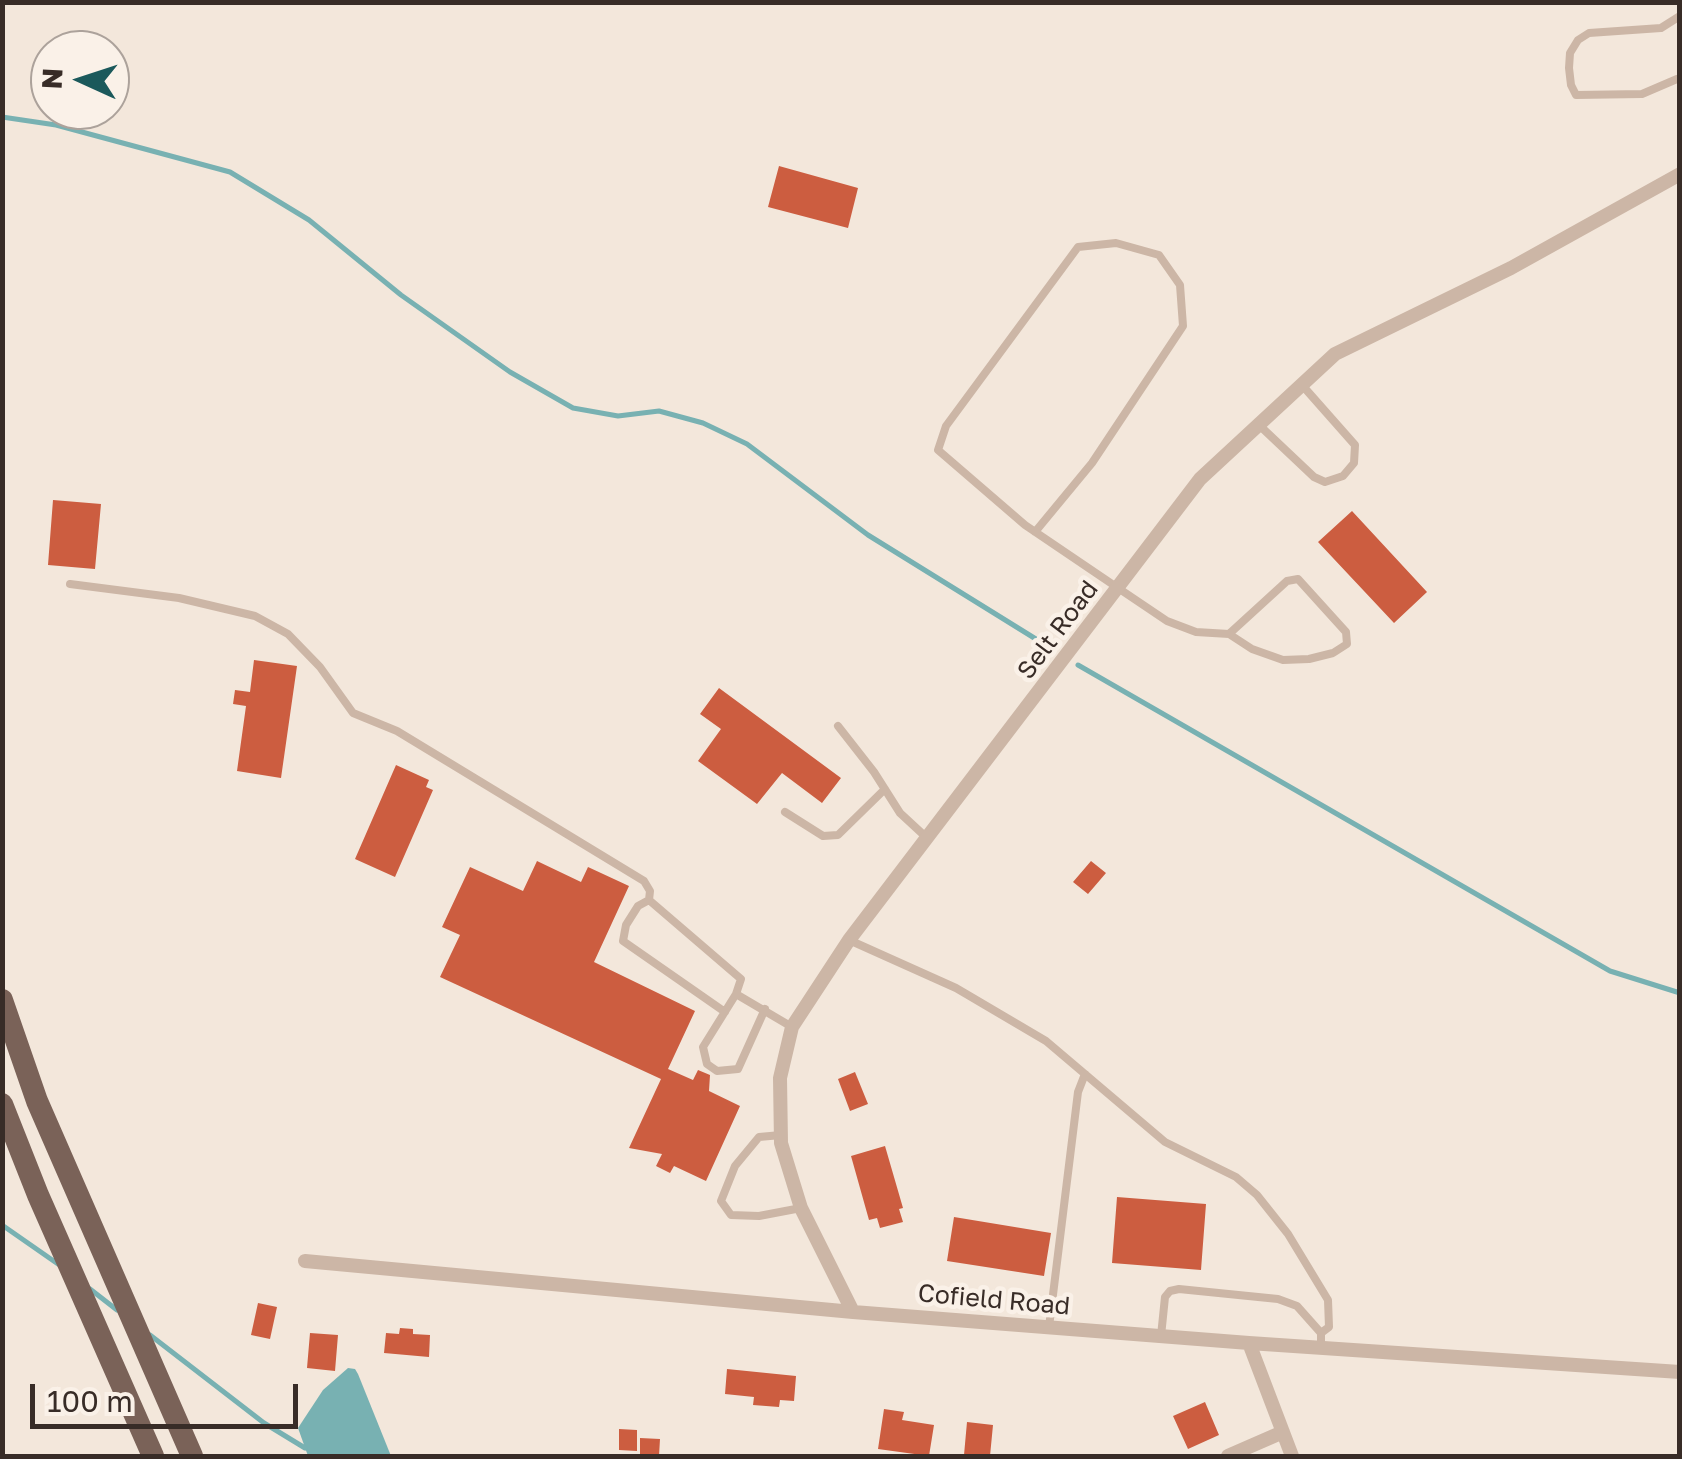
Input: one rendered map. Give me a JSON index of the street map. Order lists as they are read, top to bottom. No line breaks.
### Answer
{"streets":{"street":["Selt Road","Cofield Road"]},"crossings":[["Selt Road","Cofield Road"]],"scale_bar":"100 m","north":"left"}
